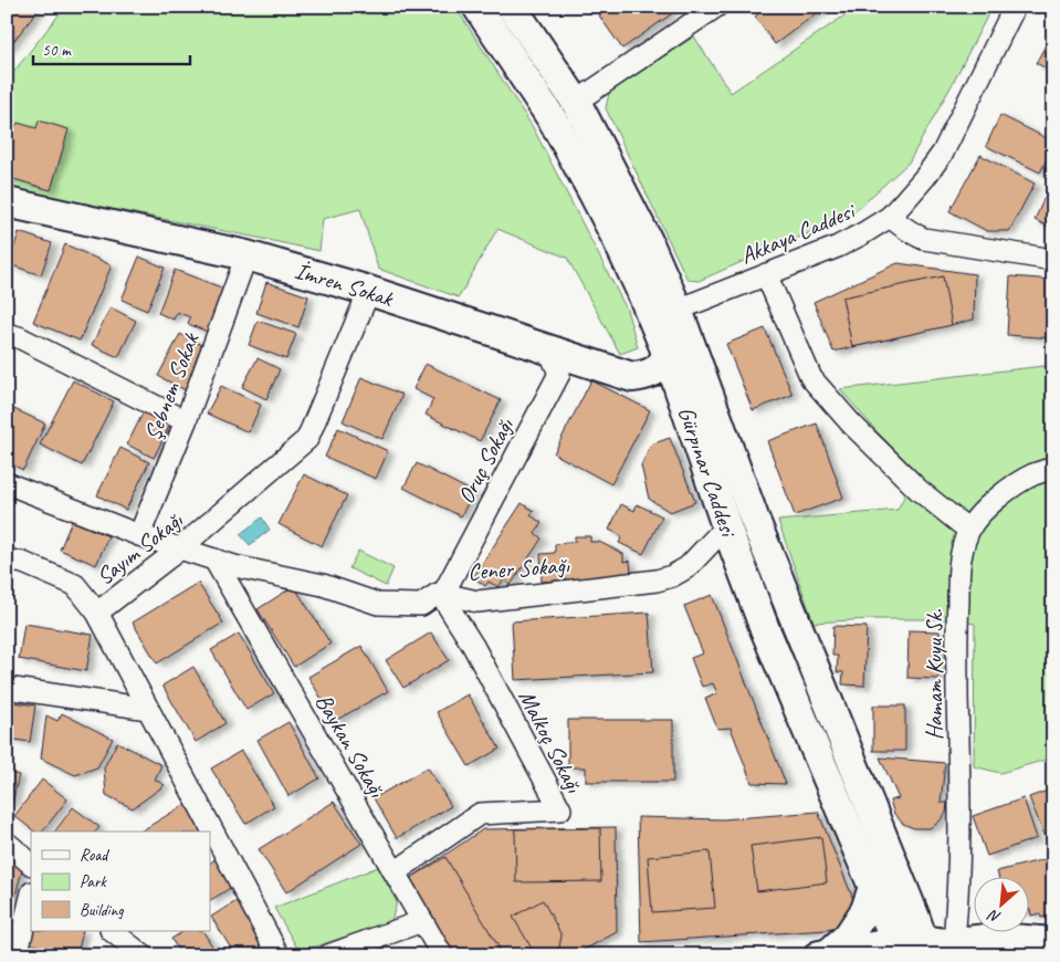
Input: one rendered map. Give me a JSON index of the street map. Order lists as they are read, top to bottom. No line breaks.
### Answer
{"streets":{"main road":["İmren Sokak","Gürpınar Caddesi"],"street":["Akkaya Caddesi","Şebnem Sokak","Oruç Sokağı","Sayım Sokağı","Cener Sokağı","Hamam Kuyu Sk.","Malkoç Sokağı","Baykan Sokağı"]},"crossings":[["Akkaya Caddesi","Gürpınar Caddesi"],["İmren Sokak","Şebnem Sokak"],["İmren Sokak","Oruç Sokağı"],["İmren Sokak","Gürpınar Caddesi"],["İmren Sokak","Sayım Sokağı"],["Şebnem Sokak","Cener Sokağı"],["Oruç Sokağı","Cener Sokağı"],["Oruç Sokağı","Malkoç Sokağı"],["Gürpınar Caddesi","Cener Sokağı"],["Sayım Sokağı","Cener Sokağı"],["Cener Sokağı","Malkoç Sokağı"],["Cener Sokağı","Baykan Sokağı"],["Malkoç Sokağı","Baykan Sokağı"]],"legend":["Road","Park","Building"],"scale_bar":"50 m","north":"bottom left"}
